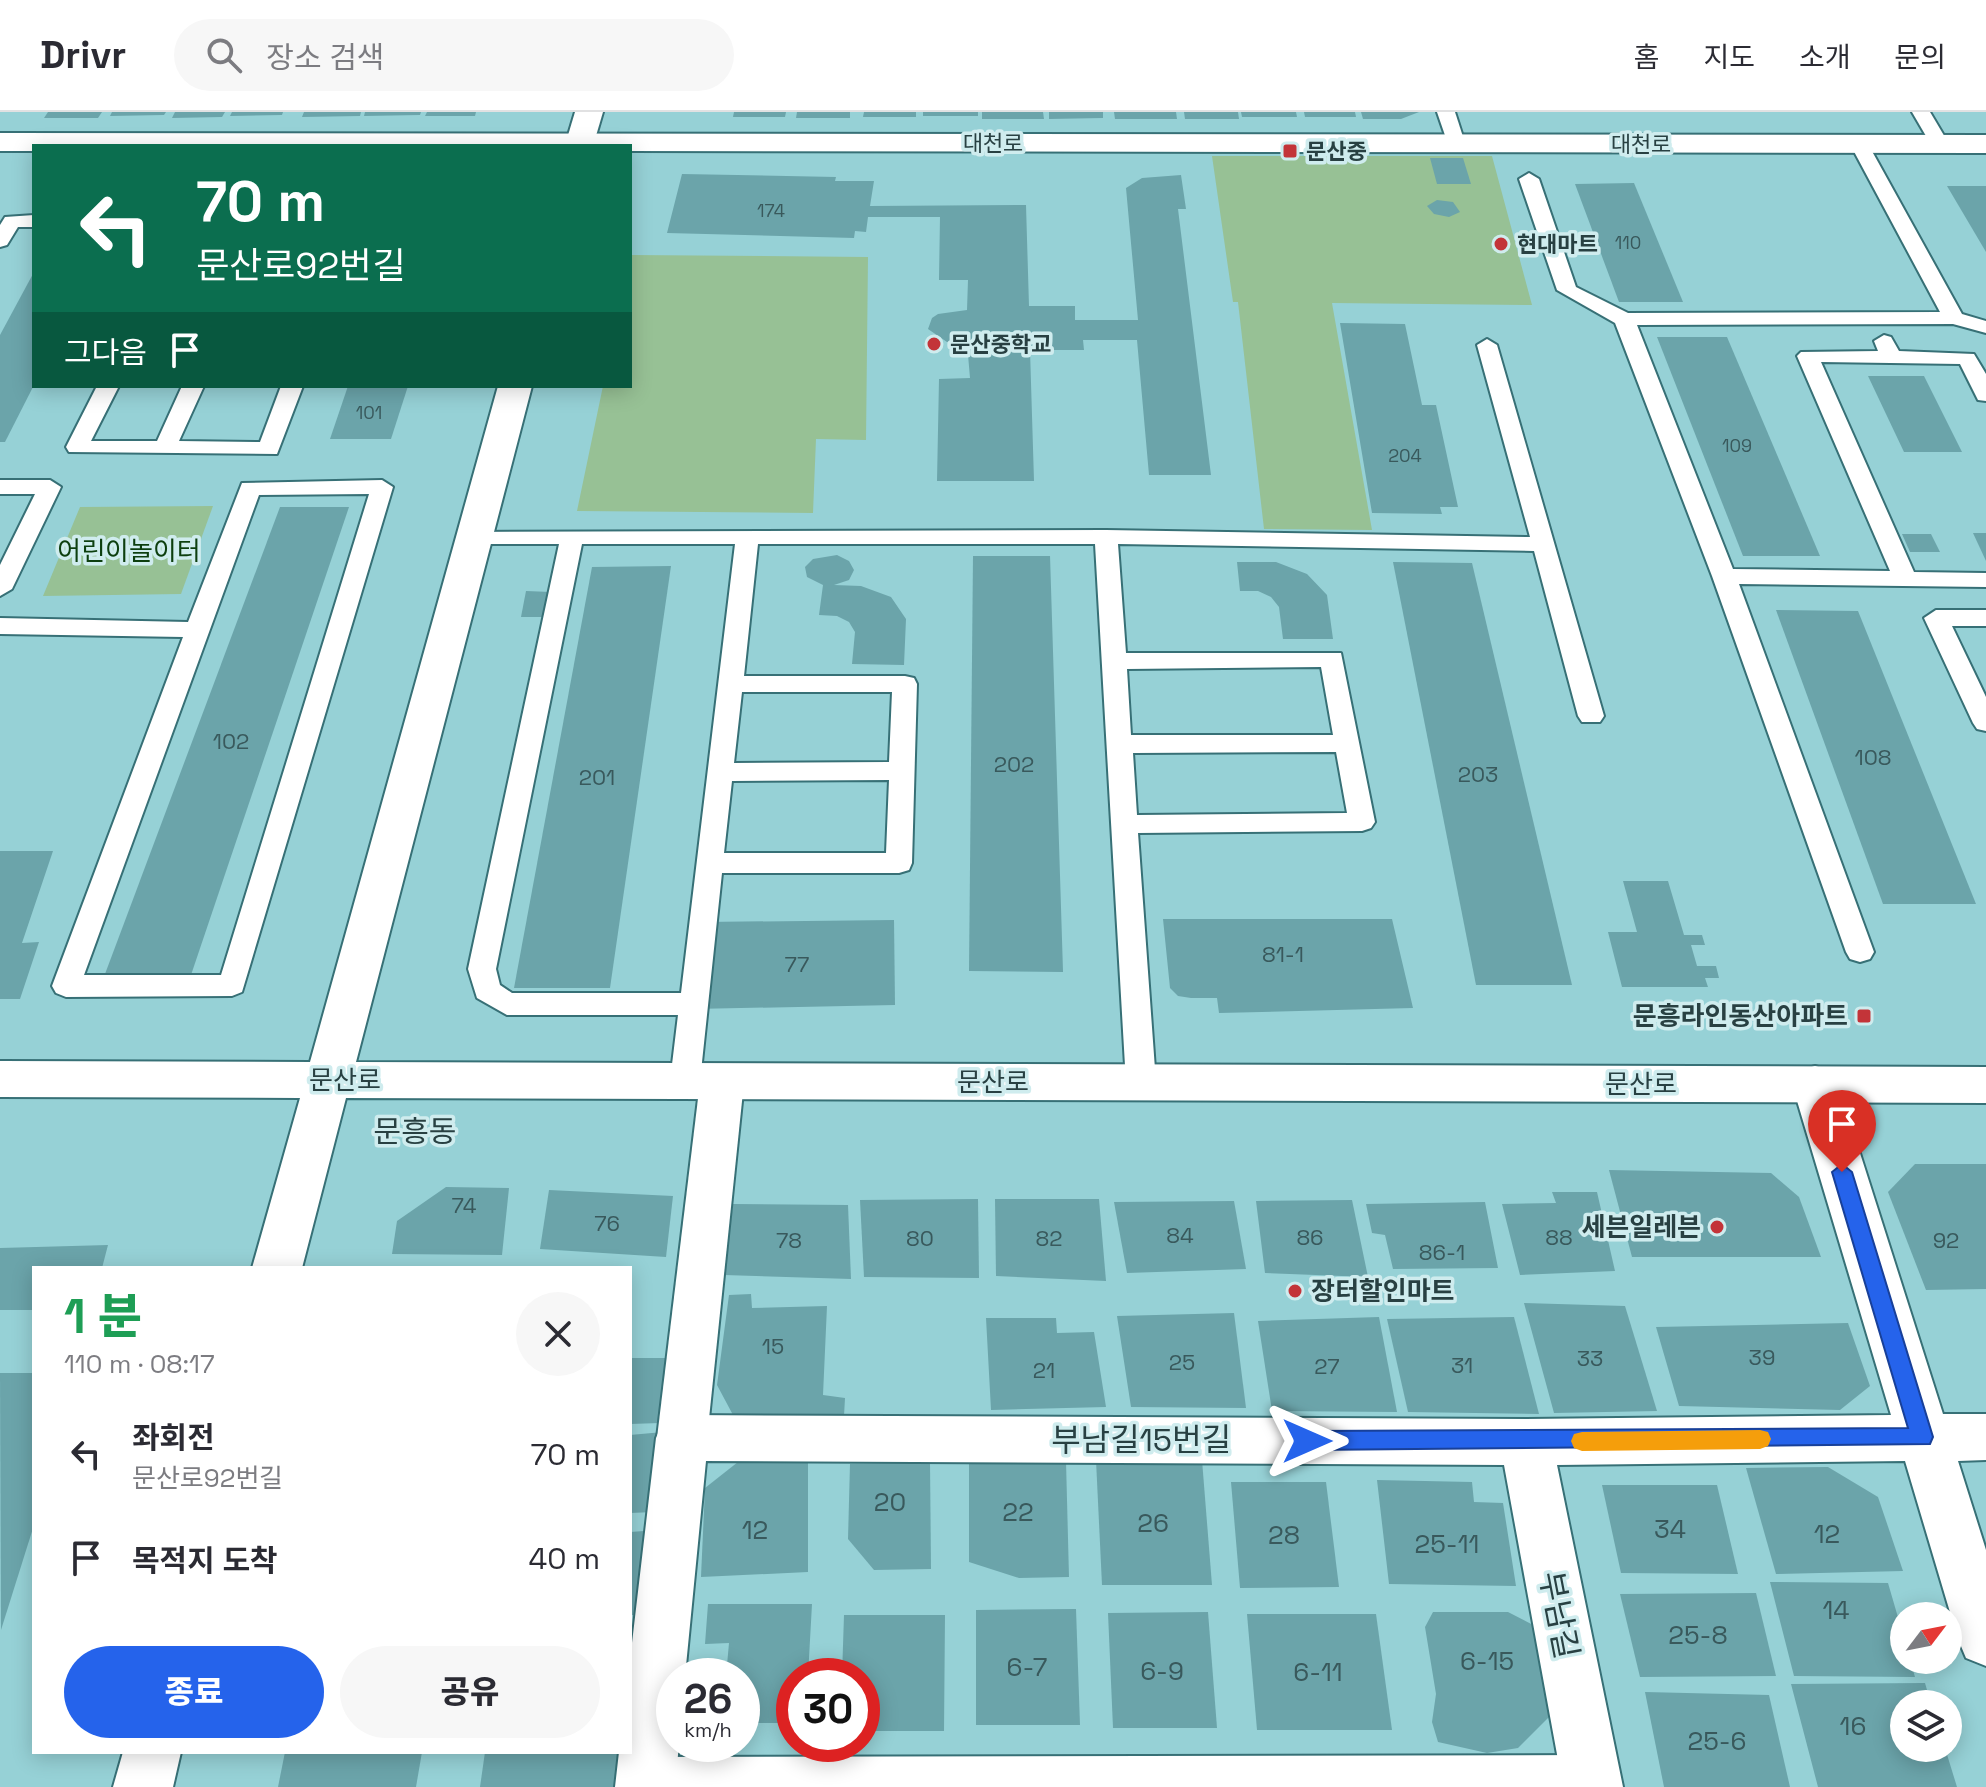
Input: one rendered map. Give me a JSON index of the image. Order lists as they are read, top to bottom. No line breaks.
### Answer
{"streets":{"street":["대천로","문산로","부남길15번길","부남길"]},"crossings":[["부남길15번길","부남길"]],"districts":["문흥동"],"parks":["어린이놀이터"],"places":{"transit":["문산중","문흥라인동산아파트"],"other":["현대마트","문산중학교","세븐일레븐","장터할인마트"]},"house_numbers":["174","110","101","109","204","102","108","202","203","201","81-1","77","74","76","84","86","88","80","82","78","92","86-1","15","39","33","25","31","27","21","20","22","26","34","12","12","28","25-11","14","25-8","6-15","6-7","6-9","6-11","16","25-6"],"north":"top right","page":{"header":"Drivr","search":"장소 검색","nav":["홈","지도","소개","문의"],"turn":["70 m","문산로92번길"],"then":"그다음","heading":["1 분","110 m · 08:17"],"list":[{"name":"좌회전","note":"문산로92번길","value":"70 m"},{"name":"목적지 도착","value":"40 m"}],"buttons":["종료","공유"],"speed":"26 km/h","limit":"30"}}
